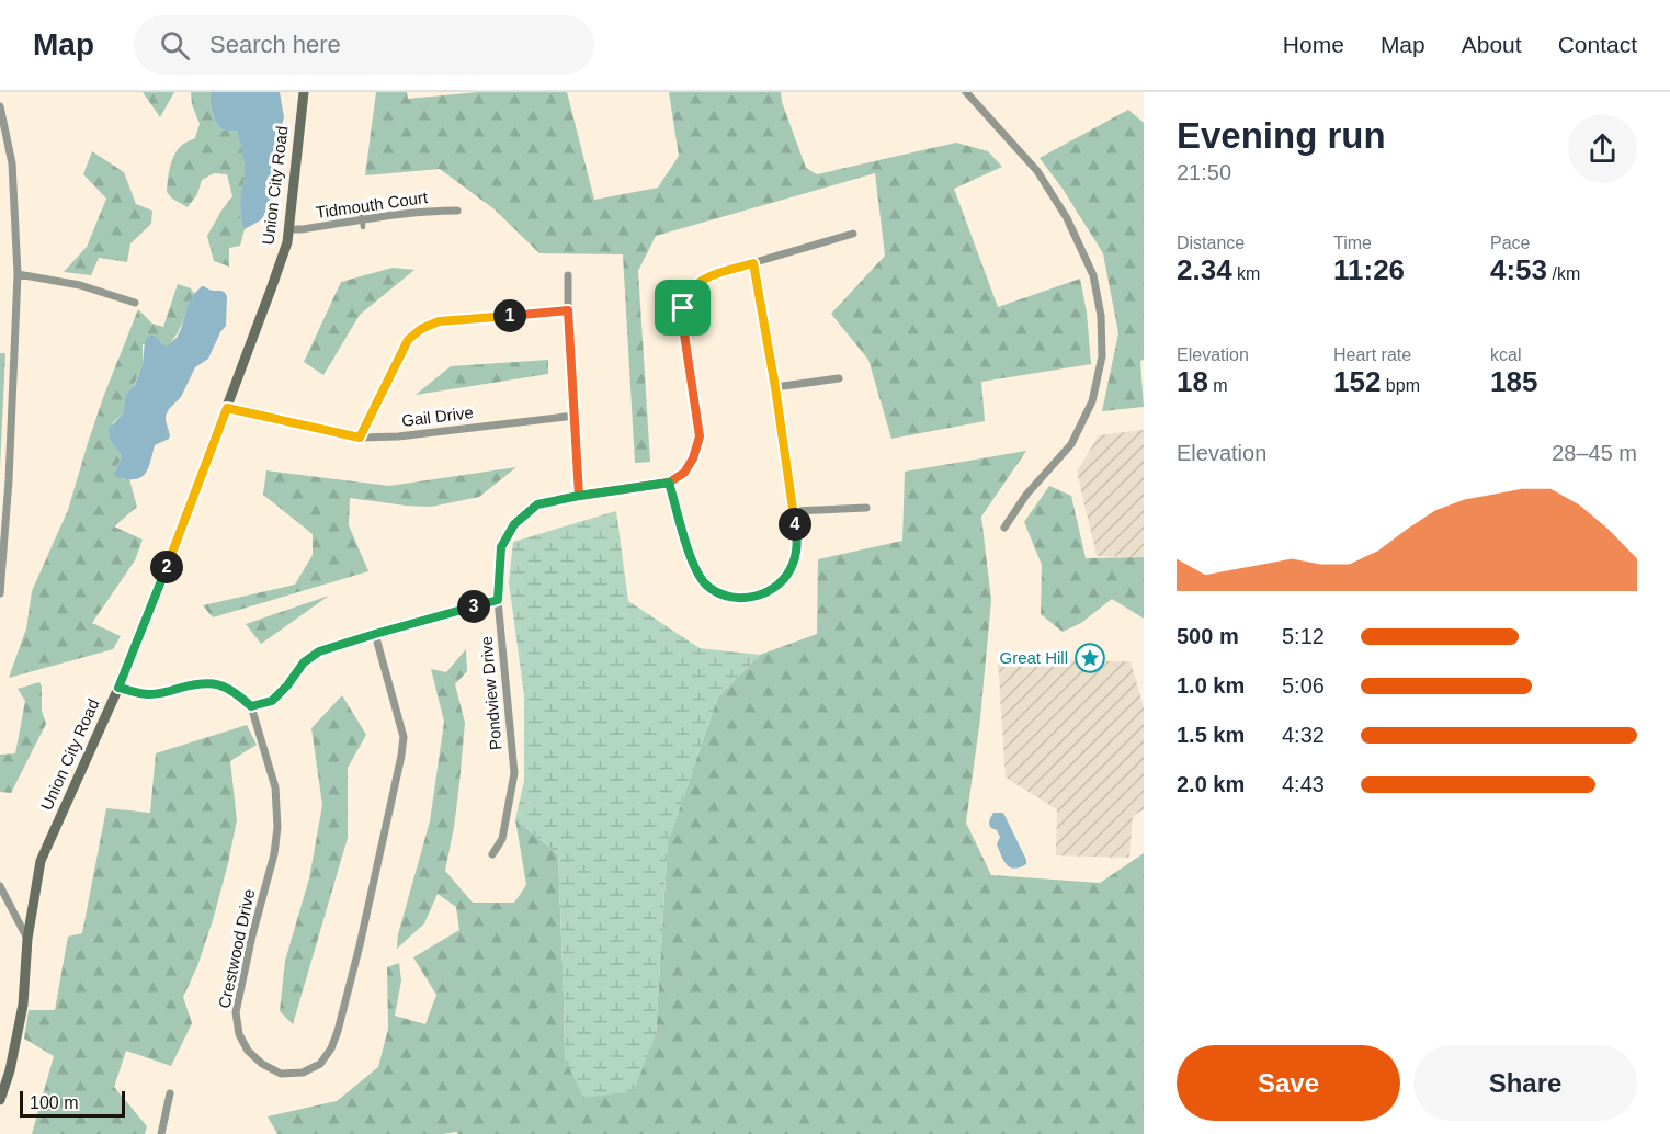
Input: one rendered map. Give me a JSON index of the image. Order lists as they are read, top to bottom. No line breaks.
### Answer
{"streets":{"main road":["Union City Road"],"street":["Tidmouth Court","Gail Drive","Pondview Drive","Crestwood Drive"]},"crossings":[["Union City Road","Tidmouth Court"],["Union City Road","Gail Drive"]],"places":{"place":["Great Hill"]},"scale_bar":"100 m","page":{"header":"Map","search":"Search here","nav":["Home","Map","About","Contact"],"heading":["Evening run","21:50"],"stats":[["Distance","2.34 km"],["Time","11:26"],["Pace","4:53 /km"],["Elevation","18 m"],["Heart rate","152 bpm"],["kcal","185"]],"pins":["1","4","2","3"],"chart":["Elevation","28–45 m"],"list":[{"name":"500 m","note":"5:12"},{"name":"1.0 km","note":"5:06"},{"name":"1.5 km","note":"4:32"},{"name":"2.0 km","note":"4:43"}],"buttons":["Save","Share"],"scale":"100 m"}}
